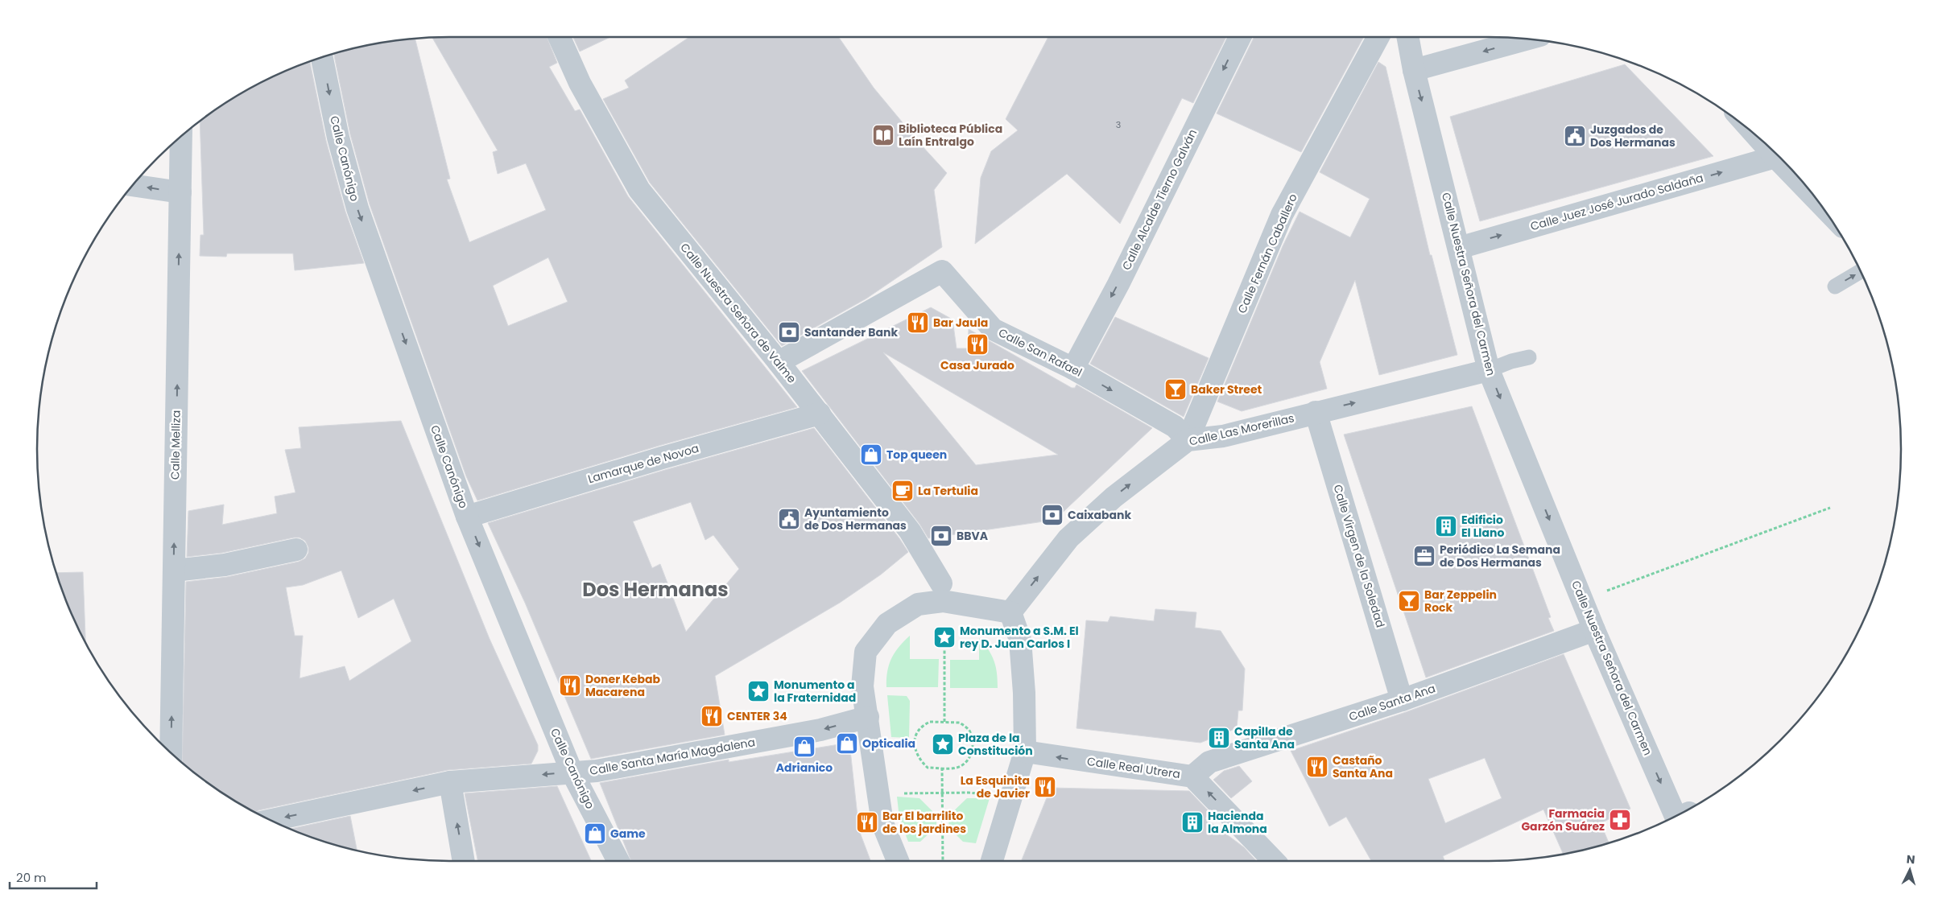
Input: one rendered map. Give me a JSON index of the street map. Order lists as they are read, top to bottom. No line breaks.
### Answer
{"streets":{"street":["Calle Canónigo","Calle Alcalde Tierno Galván","Calle Juez José Jurado Saldaña","Calle Fernán Caballero","Calle Nuestra Señora del Carmen","Calle Nuestra Señora de Valme","Calle San Rafael","Calle Las Morerillas","Calle Melliza","Lamarque de Novoa","Calle Virgen de la Soledad","Calle Santa Ana","Calle Santa María Magdalena","Calle Real Utrera"]},"crossings":[["Calle Canónigo","Lamarque de Novoa"],["Calle Canónigo","Calle Santa María Magdalena"],["Calle Alcalde Tierno Galván","Calle San Rafael"],["Calle Juez José Jurado Saldaña","Calle Nuestra Señora del Carmen"],["Calle Fernán Caballero","Calle San Rafael"],["Calle Fernán Caballero","Calle Las Morerillas"],["Calle Nuestra Señora del Carmen","Calle Las Morerillas"],["Calle Nuestra Señora del Carmen","Calle Santa Ana"],["Calle Nuestra Señora de Valme","Calle San Rafael"],["Calle Nuestra Señora de Valme","Lamarque de Novoa"],["Calle San Rafael","Calle Las Morerillas"],["Calle Las Morerillas","Calle Virgen de la Soledad"],["Calle Virgen de la Soledad","Calle Santa Ana"],["Calle Santa Ana","Calle Real Utrera"]],"one_way":["Calle Canónigo","Calle Alcalde Tierno Galván","Calle Nuestra Señora del Carmen","Calle Las Morerillas","Calle Melliza","Calle Santa María Magdalena","Calle Real Utrera"],"districts":["Dos Hermanas"],"places":{"library":["Biblioteca Pública Laín Entralgo"],"public building":["Juzgados de Dos Hermanas","Ayuntamiento de Dos Hermanas"],"restaurant":["Bar Jaula","Casa Jurado","Doner Kebab Macarena","CENTER 34","Castaño Santa Ana","La Esquinita de Javier","Bar El barrilito de los jardines"],"bank":["Santander Bank","Caixabank","BBVA"],"bar":["Baker Street","Bar Zeppelin Rock"],"shop":["Top queen","Opticalia","Adrianico","Game"],"cafe":["La Tertulia"],"building":["Edificio El Llano","Capilla de Santa Ana","Hacienda la Almona"],"office":["Periódico La Semana de Dos Hermanas"],"place":["Monumento a S.M. El rey D. Juan Carlos I","Monumento a la Fraternidad","Plaza de la Constitución"],"pharmacy":["Farmacia Garzón Suárez"]},"house_numbers":["3"],"scale_bar":"20 m","north":"top"}
